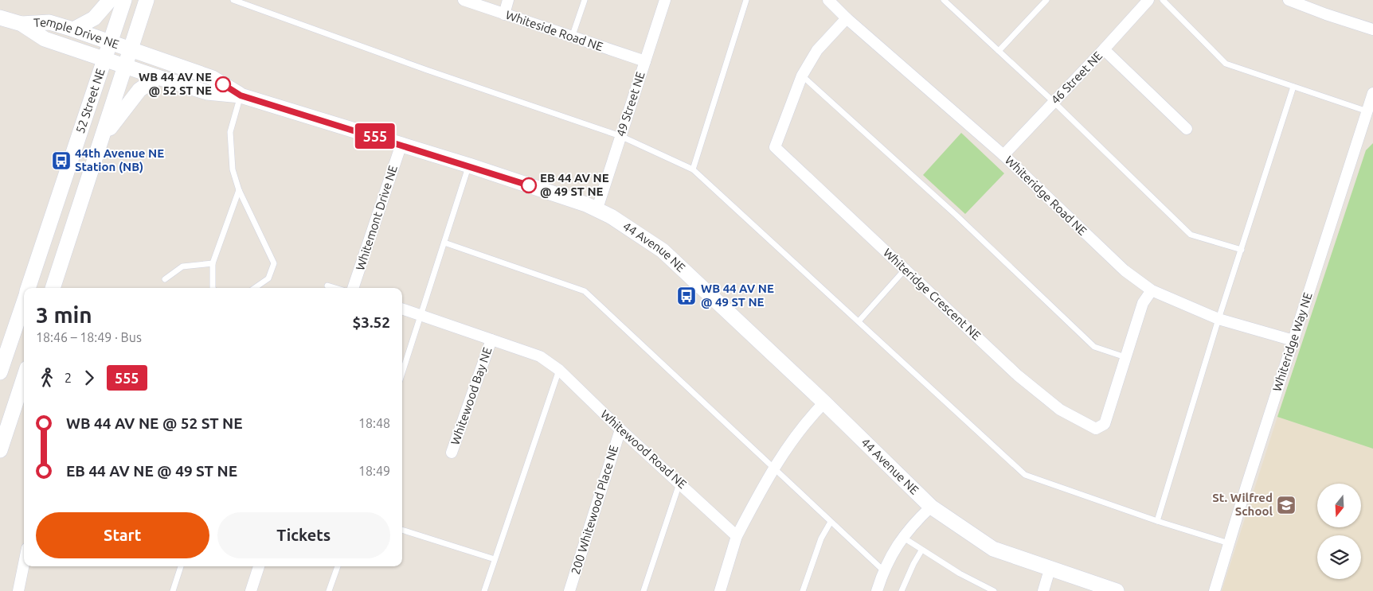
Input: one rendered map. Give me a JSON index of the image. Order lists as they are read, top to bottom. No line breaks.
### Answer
{"streets":{"street":["Whiteside Road NE","Temple Drive NE","46 Street NE","52 Street NE","49 Street NE","Whiteridge Road NE","Whitemont Drive NE","44 Avenue NE","Whiteridge Crescent NE","Whiteridge Way NE","Whitewood Bay NE","Whitewood Road NE","200 Whitewood Place NE"]},"crossings":[["Whiteside Road NE","49 Street NE"],["Temple Drive NE","52 Street NE"],["Temple Drive NE","44 Avenue NE"],["46 Street NE","Whiteridge Road NE"],["52 Street NE","44 Avenue NE"],["49 Street NE","44 Avenue NE"],["Whiteridge Road NE","Whiteridge Crescent NE"],["Whiteridge Road NE","Whiteridge Way NE"],["Whitemont Drive NE","44 Avenue NE"],["Whitewood Bay NE","Whitewood Road NE"],["Whitewood Road NE","200 Whitewood Place NE"]],"places":{"other":["WB 44 AV NE @ 52 ST NE","EB 44 AV NE @ 49 ST NE"],"bus stop":["44th Avenue NE Station (NB)","WB 44 AV NE @ 49 ST NE"],"school or university":["St. Wilfred School"]},"lines":["bus line 555"],"north":"bottom","page":{"on_map":"555","heading":["3 min","18:46 – 18:49 · Bus","$3.52"],"legs":["2","555"],"list":[{"name":"WB 44 AV NE @ 52 ST NE","value":"18:48"},{"name":"EB 44 AV NE @ 49 ST NE","value":"18:49"}],"buttons":["Start","Tickets"]}}
